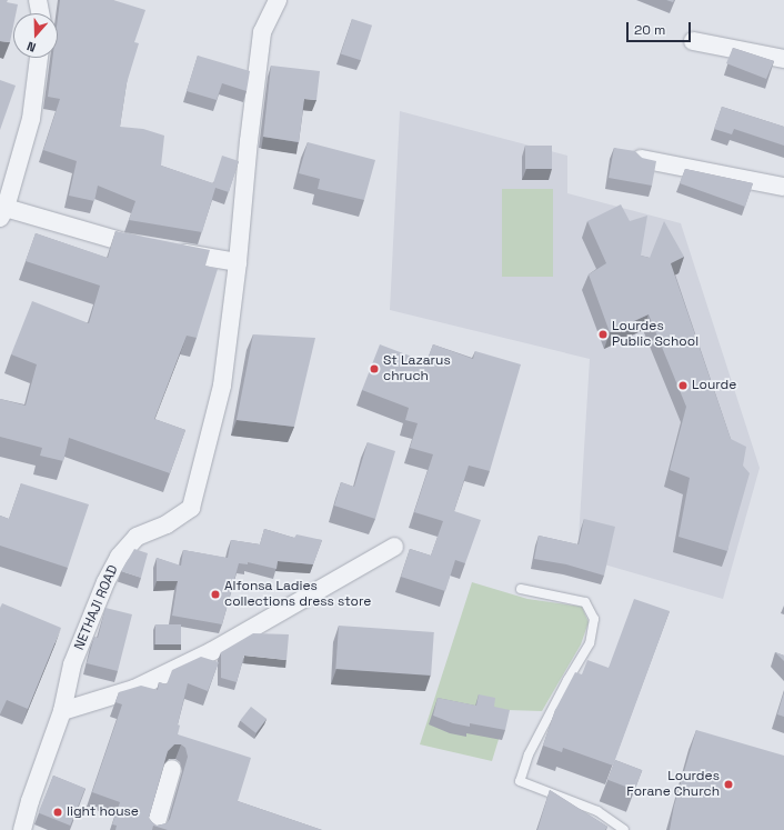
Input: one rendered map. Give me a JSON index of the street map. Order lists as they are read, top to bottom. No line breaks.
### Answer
{"streets":{"street":["NETHAJI ROAD"]},"places":["Lourdes Public School","St Lazarus chruch","Lourde","Alfonsa Ladies collections dress store","Lourdes Forane Church","light house"],"scale_bar":"20 m","north":"bottom"}
